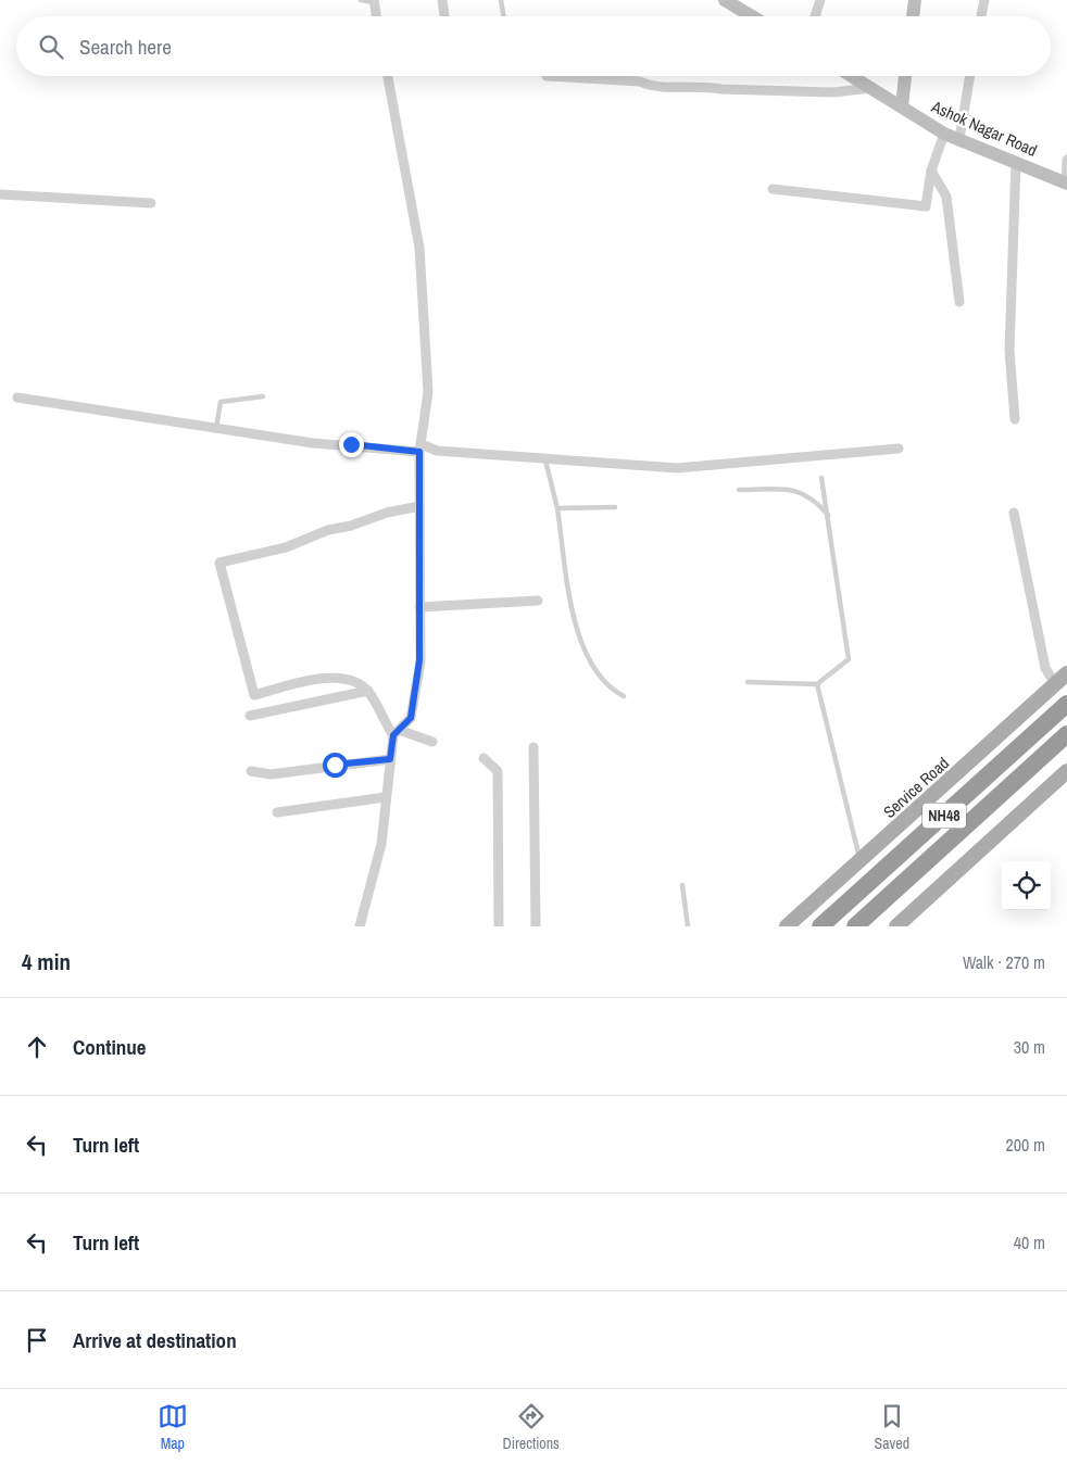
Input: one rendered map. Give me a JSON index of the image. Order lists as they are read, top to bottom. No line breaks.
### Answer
{"streets":{"highway":["NH48"],"main road":["Service Road"],"street":["Ashok Nagar Road"]},"page":{"search":"Search here","heading":["4 min","Walk · 270 m"],"list":[["Continue","30 m"],["Turn left","200 m"],["Turn left","40 m"],"Arrive at destination"],"nav":["Map","Directions","Saved"]}}
